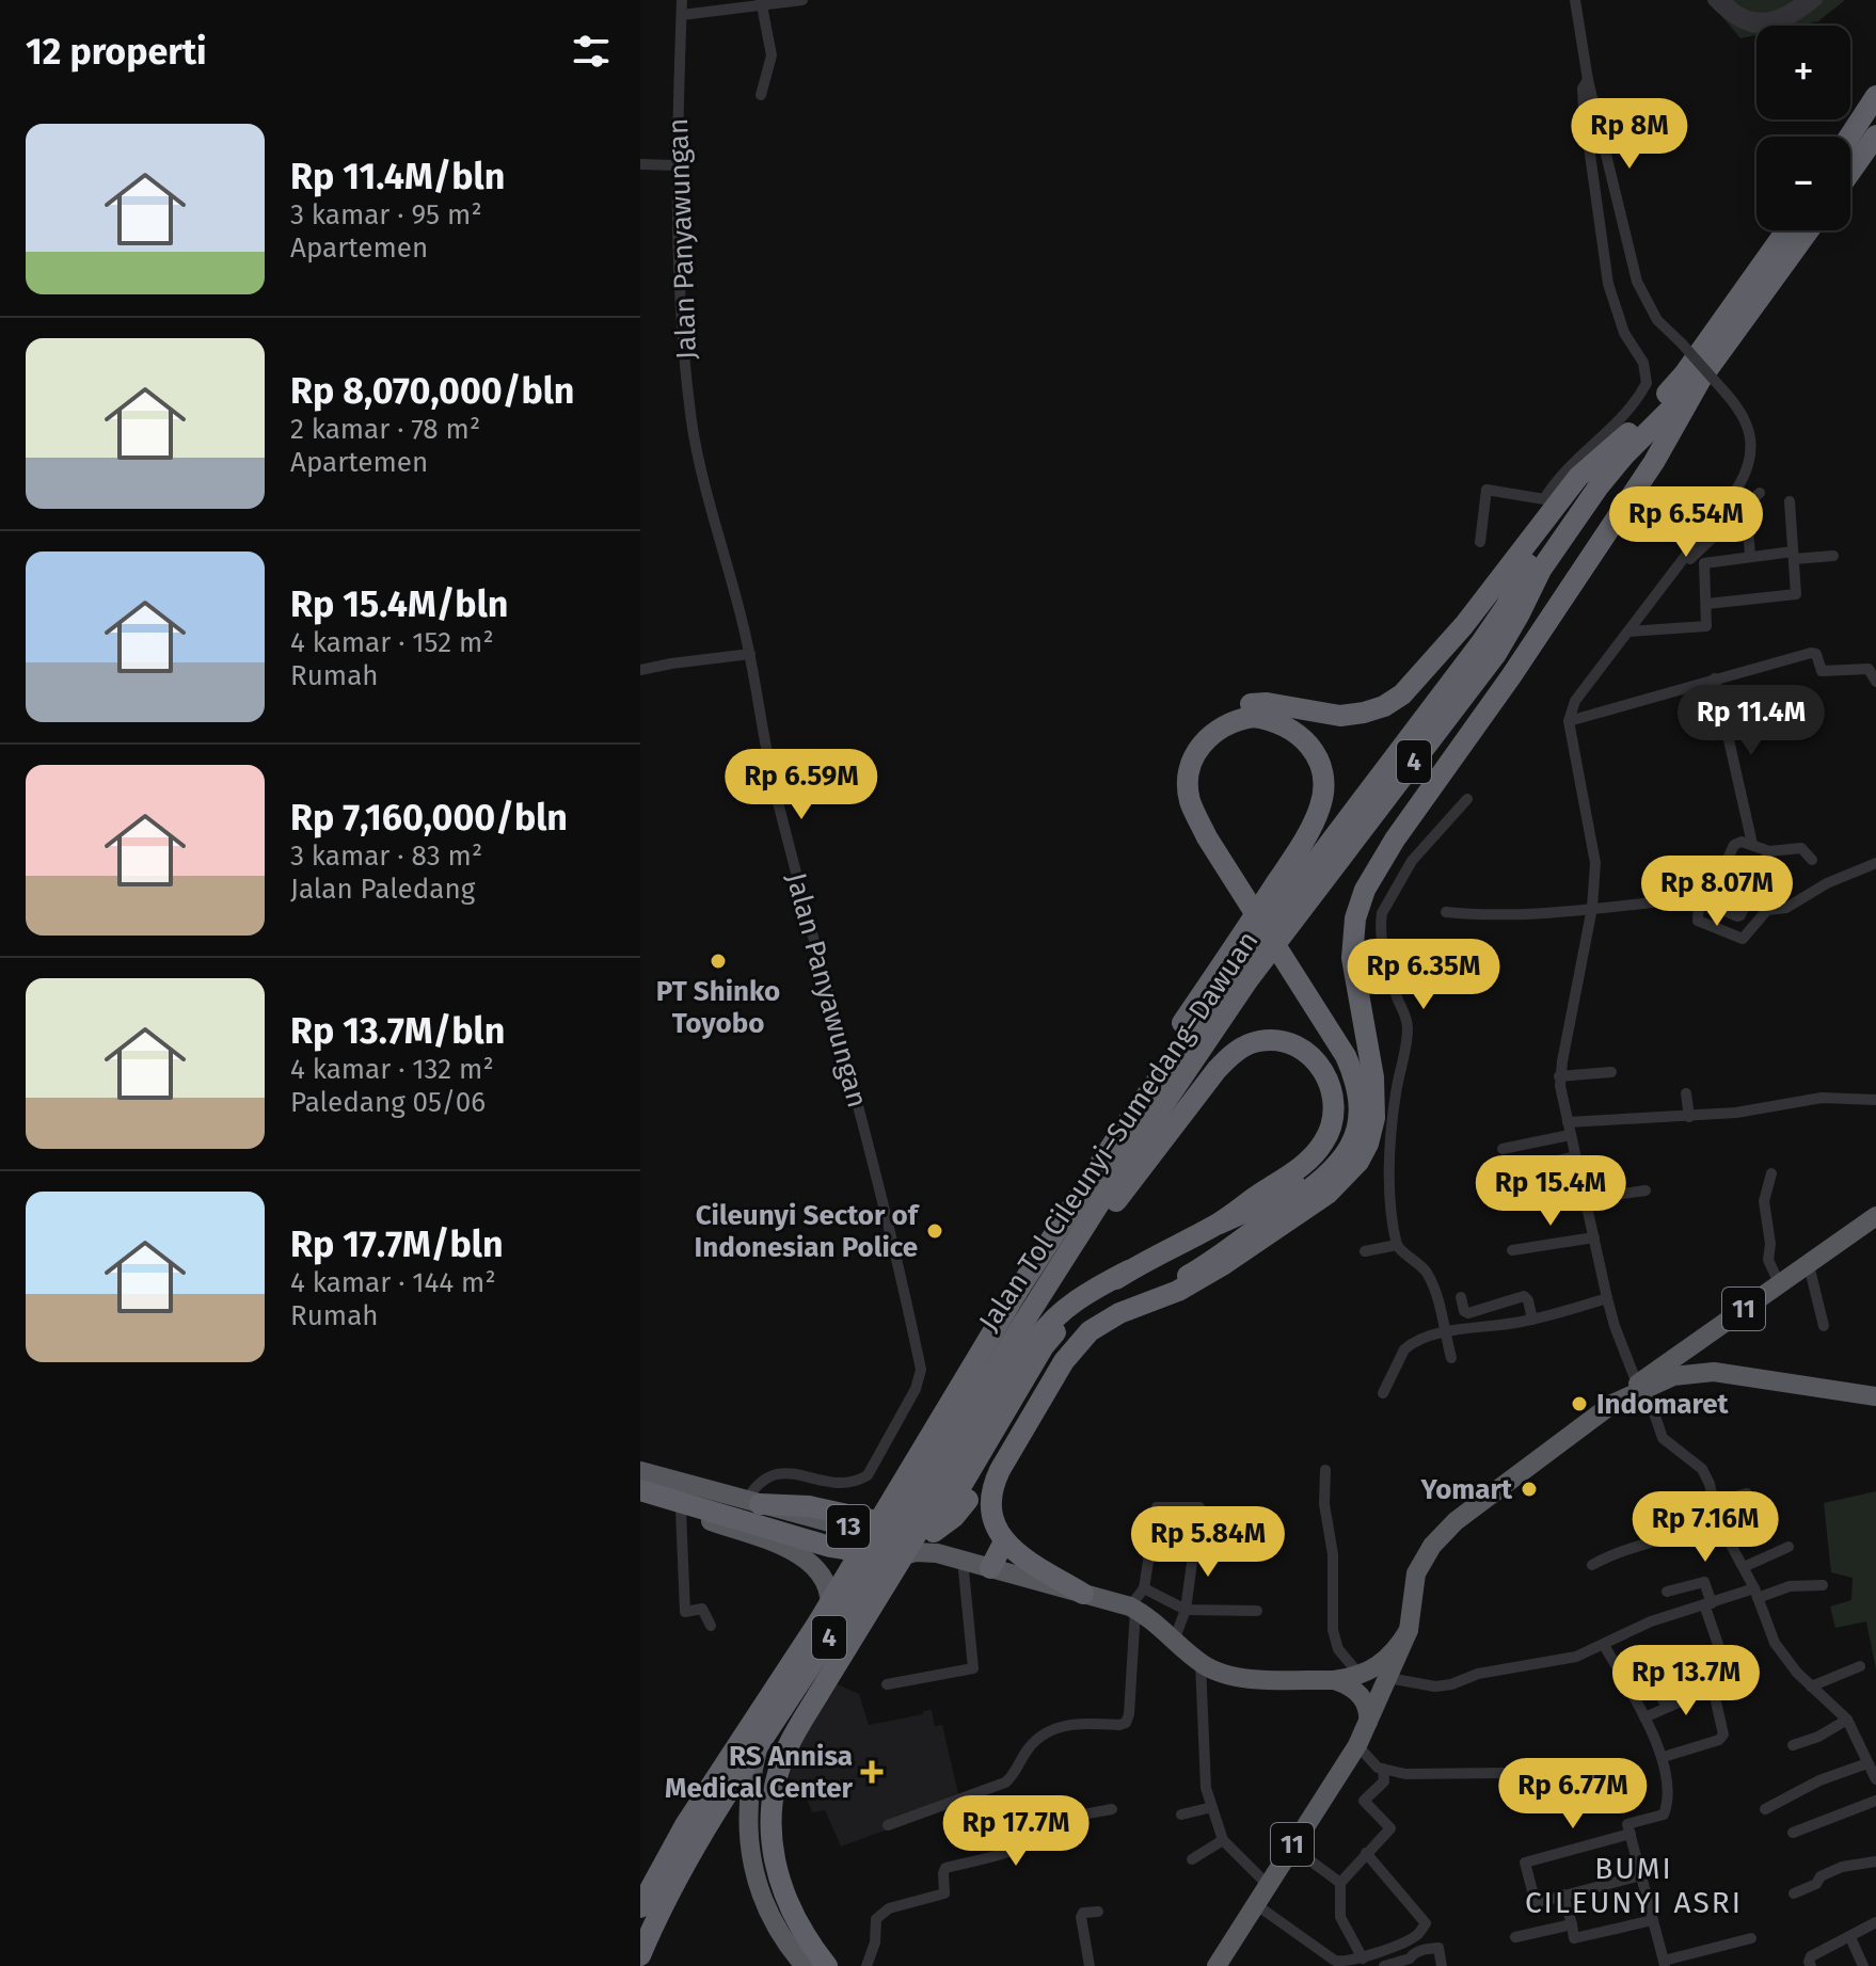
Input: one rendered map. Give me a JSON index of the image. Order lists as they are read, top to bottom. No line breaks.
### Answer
{"streets":{"highway":["4","Jalan Tol Cileunyi–Sumedang–Dawuan","11","13"],"street":["Jalan Panyawungan"]},"crossings":[["Jalan Panyawungan","13"],["4","Jalan Tol Cileunyi–Sumedang–Dawuan"]],"districts":["BUMI CILEUNYI ASRI"],"places":{"other":["PT Shinko Toyobo","Cileunyi Sector of Indonesian Police","Indomaret","Yomart"],"health":["RS Annisa Medical Center"]},"page":{"heading":"12 properti","map_buttons":["+","−"],"price":["Rp 8M","Rp 6.54M","Rp 11.4M","Rp 6.59M","Rp 8.07M","Rp 6.35M","Rp 15.4M","Rp 7.16M","Rp 5.84M","Rp 13.7M","Rp 6.77M","Rp 17.7M"],"list":[{"name":"Rp 11.4M/bln","note":"3 kamar · 95 m² · Apartemen"},{"name":"Rp 8,070,000/bln","note":"2 kamar · 78 m² · Apartemen"},{"name":"Rp 15.4M/bln","note":"4 kamar · 152 m² · Rumah"},{"name":"Rp 7,160,000/bln","note":"3 kamar · 83 m² · Jalan Paledang"},{"name":"Rp 13.7M/bln","note":"4 kamar · 132 m² · Paledang 05/06"},{"name":"Rp 17.7M/bln","note":"4 kamar · 144 m² · Rumah"}]}}
